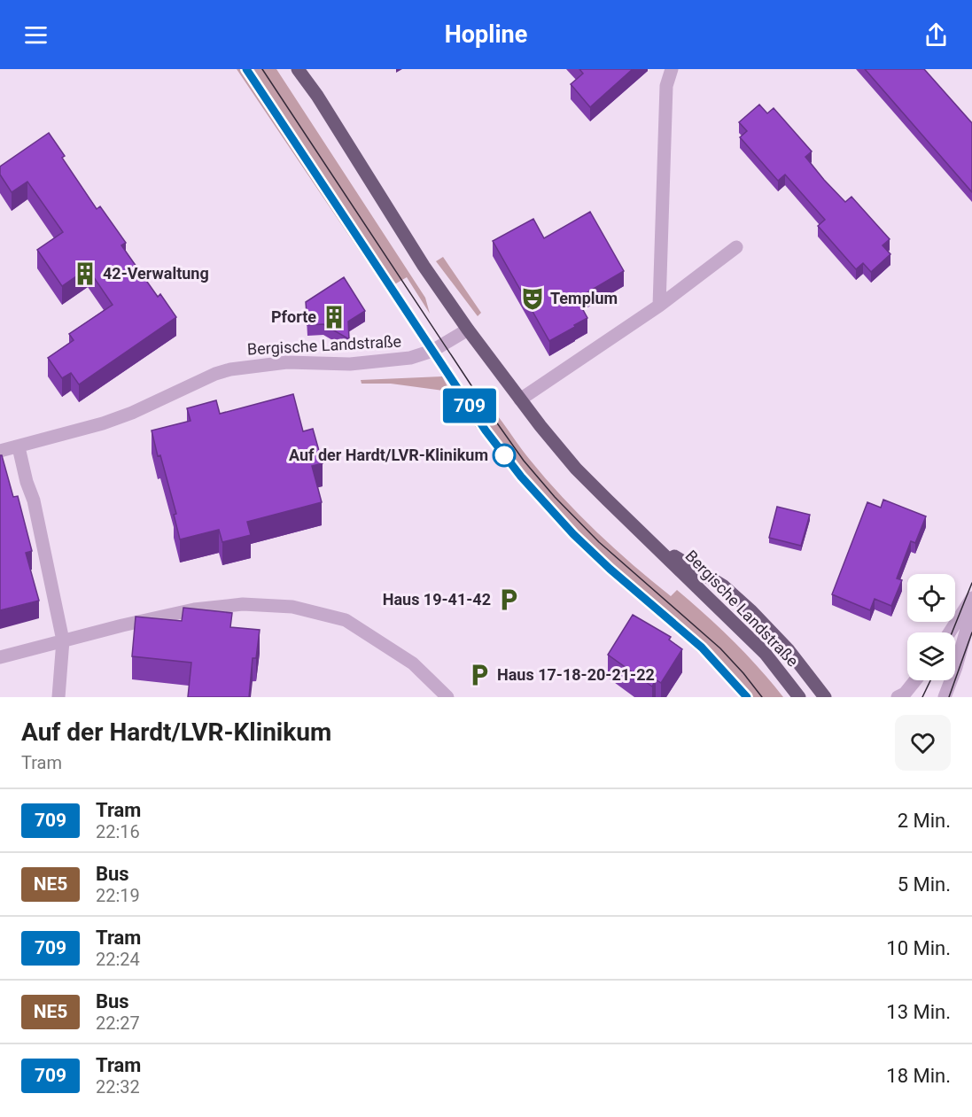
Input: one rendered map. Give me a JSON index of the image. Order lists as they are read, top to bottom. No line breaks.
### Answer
{"streets":{"main road":["Bergische Landstraße"]},"places":{"building":["42-Verwaltung","Pforte"],"theatre":["Templum"],"other":["Auf der Hardt/LVR-Klinikum"],"parking":["Haus 19-41-42","Haus 17-18-20-21-22"]},"lines":["tram line 709"],"page":{"header":"Hopline","on_map":"709","heading":["Auf der Hardt/LVR-Klinikum","Tram"],"list":[{"mark":"709","name":"Tram","note":"22:16","value":"2 Min."},{"mark":"NE5","name":"Bus","note":"22:19","value":"5 Min."},{"mark":"709","name":"Tram","note":"22:24","value":"10 Min."},{"mark":"NE5","name":"Bus","note":"22:27","value":"13 Min."},{"mark":"709","name":"Tram","note":"22:32","value":"18 Min."}]}}
